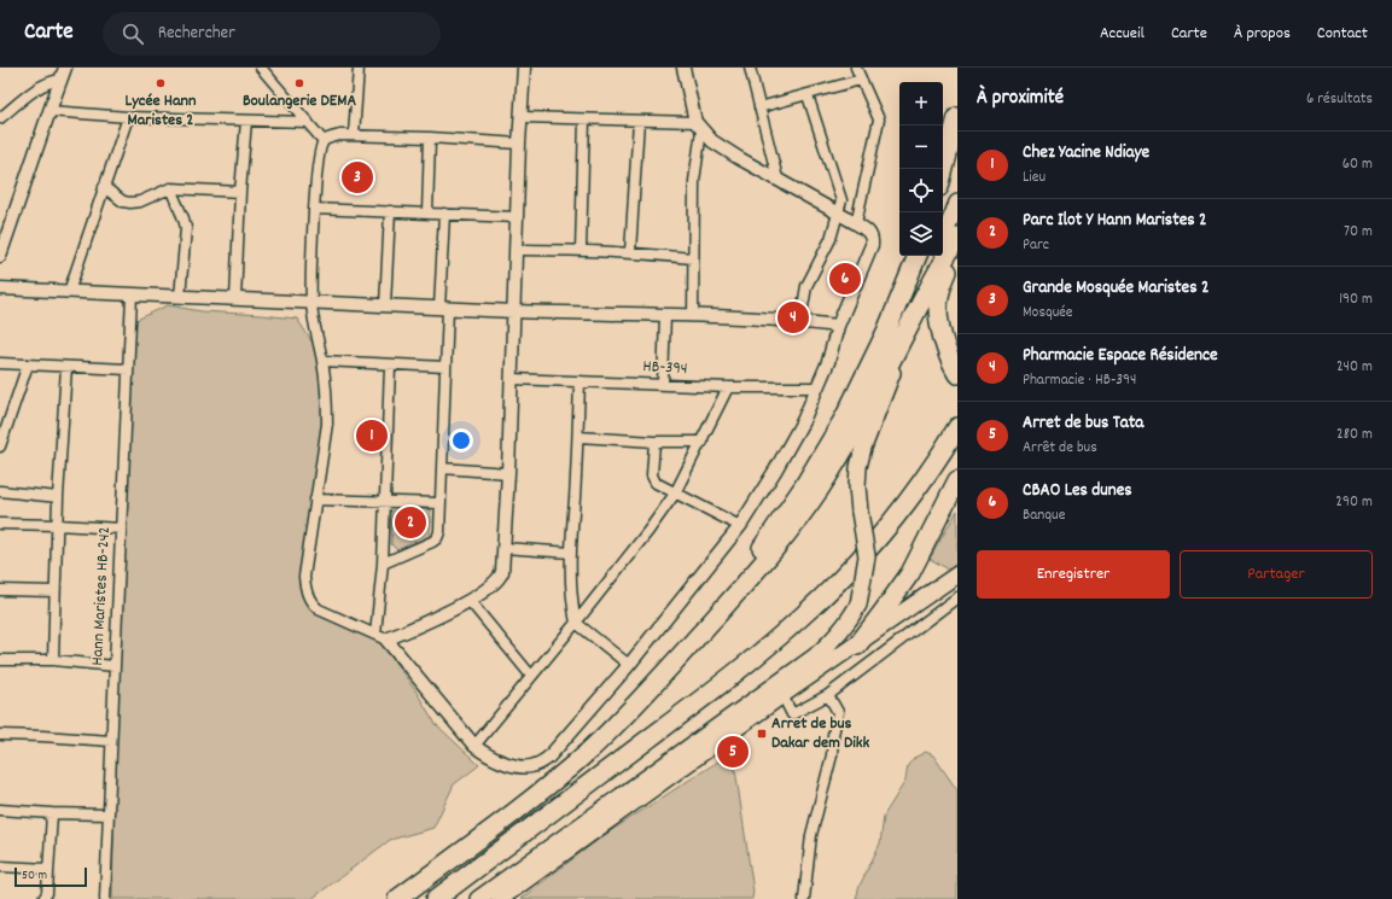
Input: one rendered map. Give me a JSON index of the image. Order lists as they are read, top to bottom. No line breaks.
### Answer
{"streets":{"street":["HB-394","Hann Maristes HB-242"]},"places":{"other":["Lycée Hann Maristes 2","Boulangerie DEMA"],"transit":["Arret de bus Dakar dem Dikk"]},"scale_bar":"50 m","page":{"header":"Carte","search":"Rechercher","nav":["Accueil","Carte","À propos","Contact"],"heading":["À proximité","6 résultats"],"map_buttons":["+","−"],"list":[{"mark":"1","name":"Chez Yacine Ndiaye","note":"Lieu","value":"60 m"},{"mark":"2","name":"Parc Ilot Y Hann Maristes 2","note":"Parc","value":"70 m"},{"mark":"3","name":"Grande Mosquée Maristes 2","note":"Mosquée","value":"190 m"},{"mark":"4","name":"Pharmacie Espace Résidence","note":"Pharmacie · HB-394","value":"240 m"},{"mark":"5","name":"Arret de bus Tata","note":"Arrêt de bus","value":"280 m"},{"mark":"6","name":"CBAO Les dunes","note":"Banque","value":"290 m"}],"pins":["3","6","4","1","2","5"],"buttons":["Enregistrer","Partager"],"scale":"50 m"}}
